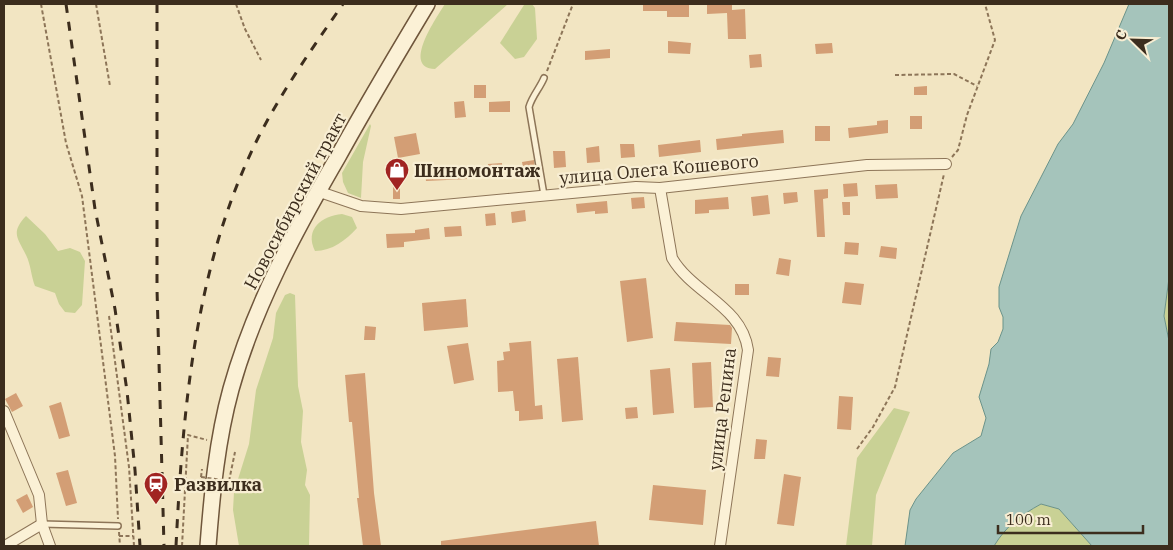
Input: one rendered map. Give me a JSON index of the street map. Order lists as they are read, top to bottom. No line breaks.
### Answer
{"streets":{"main road":["Новосибирский тракт"],"street":["улица Олега Кошевого","улица Репина"]},"crossings":[["улица Олега Кошевого","Новосибирский тракт"],["улица Олега Кошевого","улица Репина"]],"places":{"shop":["Шиномонтаж"],"station":["Развилка"]},"scale_bar":"100 m","north":"top left"}
